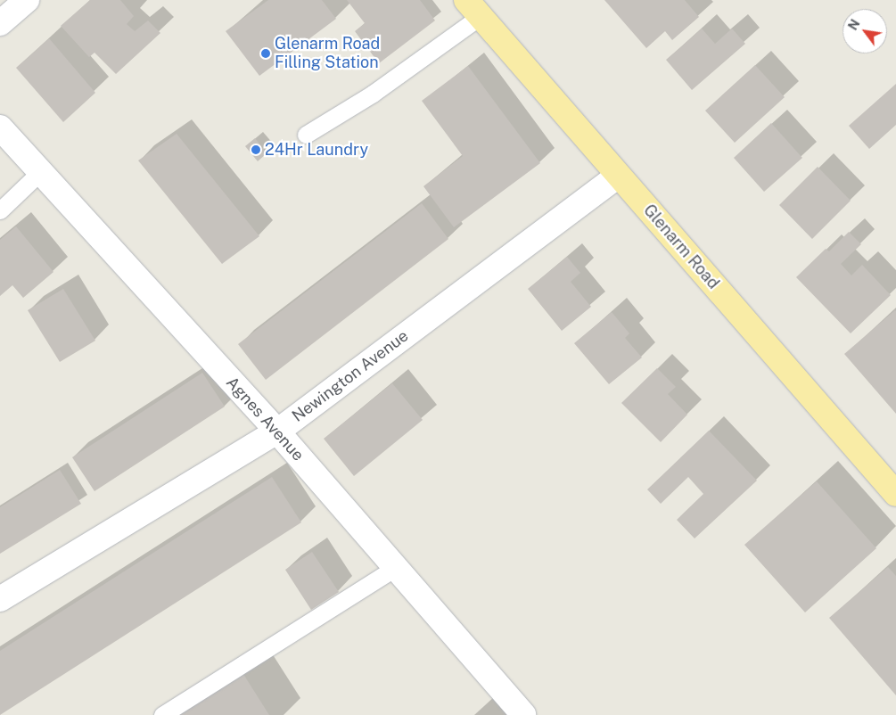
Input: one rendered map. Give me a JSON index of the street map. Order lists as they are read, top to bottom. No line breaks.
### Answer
{"streets":{"main road":["Glenarm Road"],"street":["Newington Avenue","Agnes Avenue"]},"crossings":[["Glenarm Road","Newington Avenue"],["Newington Avenue","Agnes Avenue"]],"places":["Glenarm Road Filling Station","24Hr Laundry"],"north":"top left"}
